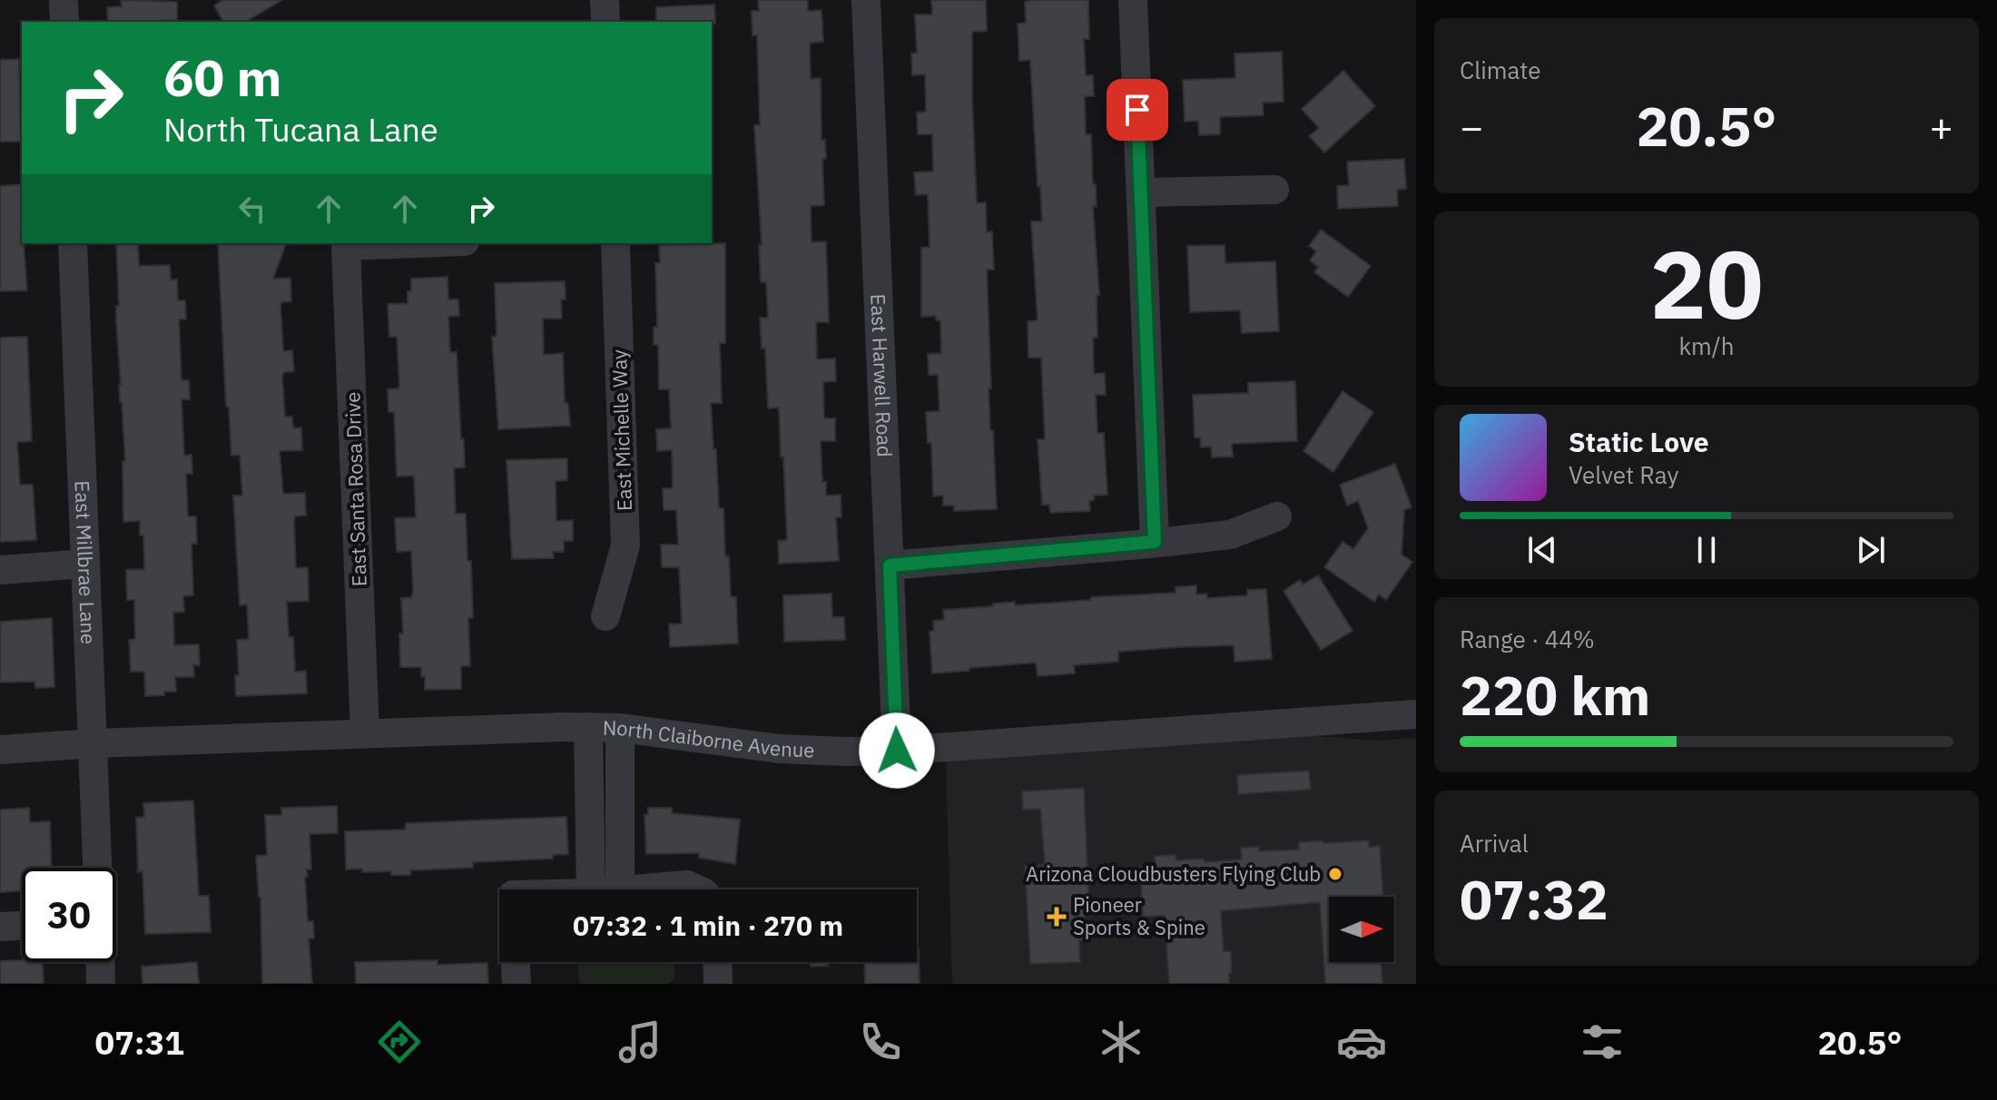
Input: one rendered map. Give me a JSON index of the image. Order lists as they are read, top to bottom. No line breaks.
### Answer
{"streets":{"street":["East Harwell Road","East Michelle Way","East Santa Rosa Drive","East Millbrae Lane","North Claiborne Avenue"]},"crossings":[["East Harwell Road","North Claiborne Avenue"],["East Santa Rosa Drive","North Claiborne Avenue"],["East Millbrae Lane","North Claiborne Avenue"]],"places":{"other":["Arizona Cloudbusters Flying Club"],"health":["Pioneer Sports & Spine"]},"north":"right","page":{"tile":["Climate",["20","km/h"],["Range · 44%","220 km"],["Arrival","07:32"]],"turn":["60 m","North Tucana Lane"],"heat":["−","20.5°","+"],"song":["Static Love","Velvet Ray"],"limit":"30","trip":"07:32 · 1 min · 270 m","tabs":["07:31","20.5°"]}}
